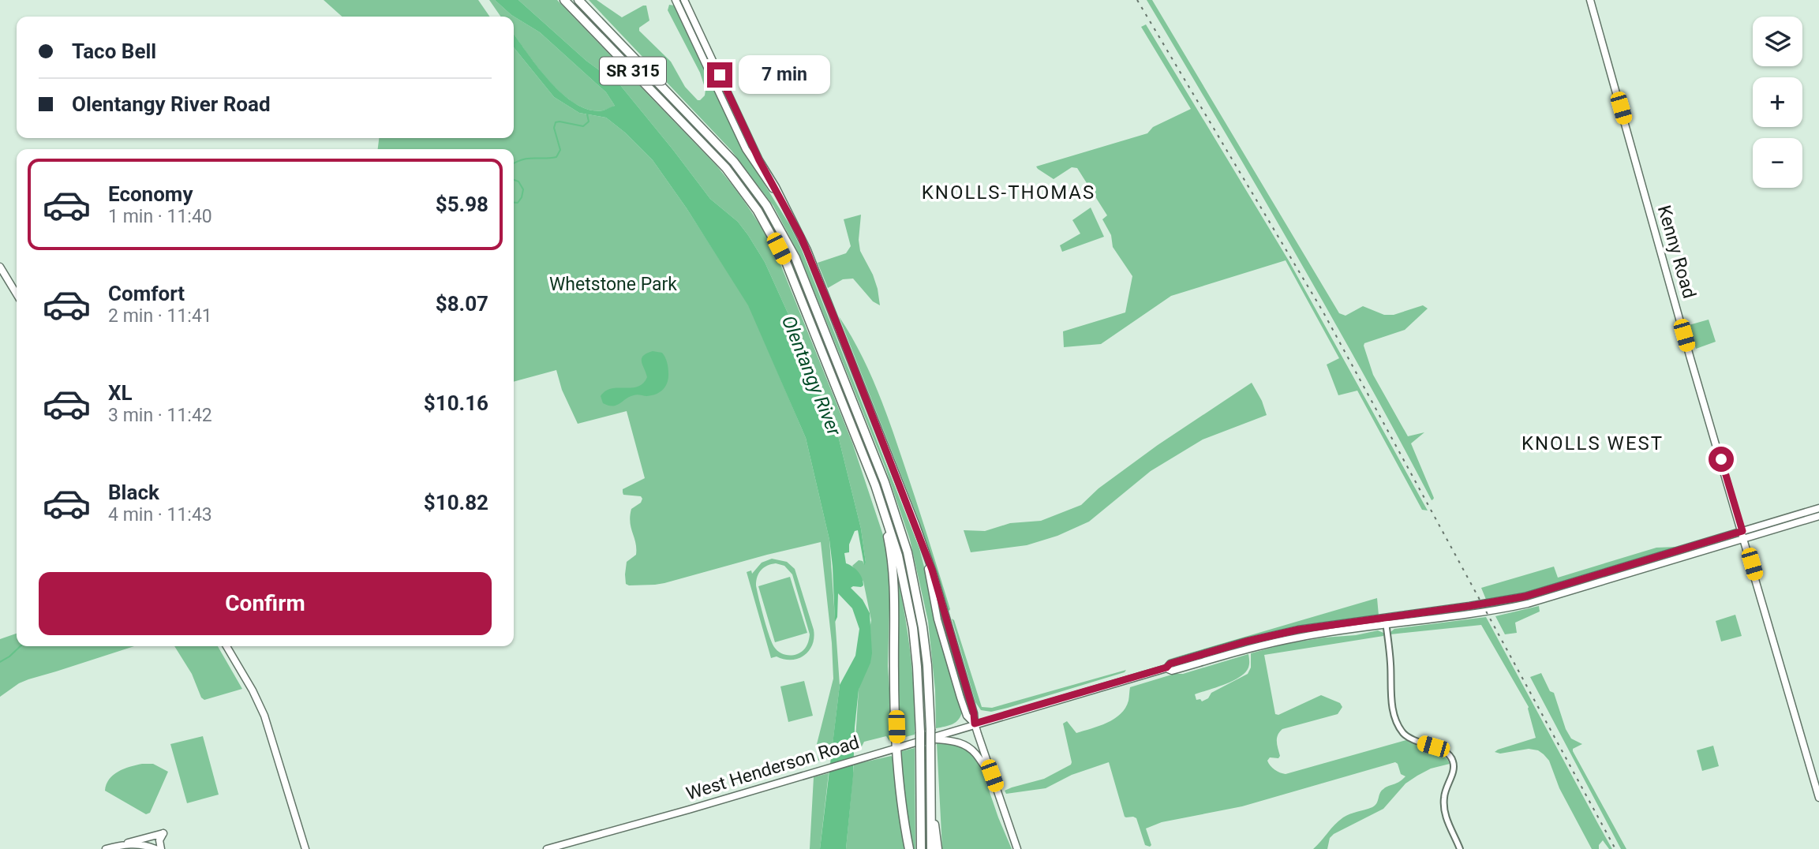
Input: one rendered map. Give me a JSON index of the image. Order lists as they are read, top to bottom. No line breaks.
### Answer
{"streets":{"highway":["SR 315"],"main road":["Kenny Road","West Henderson Road"]},"crossings":[["SR 315","West Henderson Road"],["Kenny Road","West Henderson Road"]],"districts":["KNOLLS-THOMAS","KNOLLS WEST"],"water":["Olentangy River"],"parks":["Whetstone Park"],"page":{"map_buttons":["+","−"],"banner":["Taco Bell","Olentangy River Road"],"bubble":"7 min","list":[{"name":"Economy","note":"1 min · 11:40","value":"$5.98"},{"name":"Comfort","note":"2 min · 11:41","value":"$8.07"},{"name":"XL","note":"3 min · 11:42","value":"$10.16"},{"name":"Black","note":"4 min · 11:43","value":"$10.82"}],"buttons":"Confirm"}}
